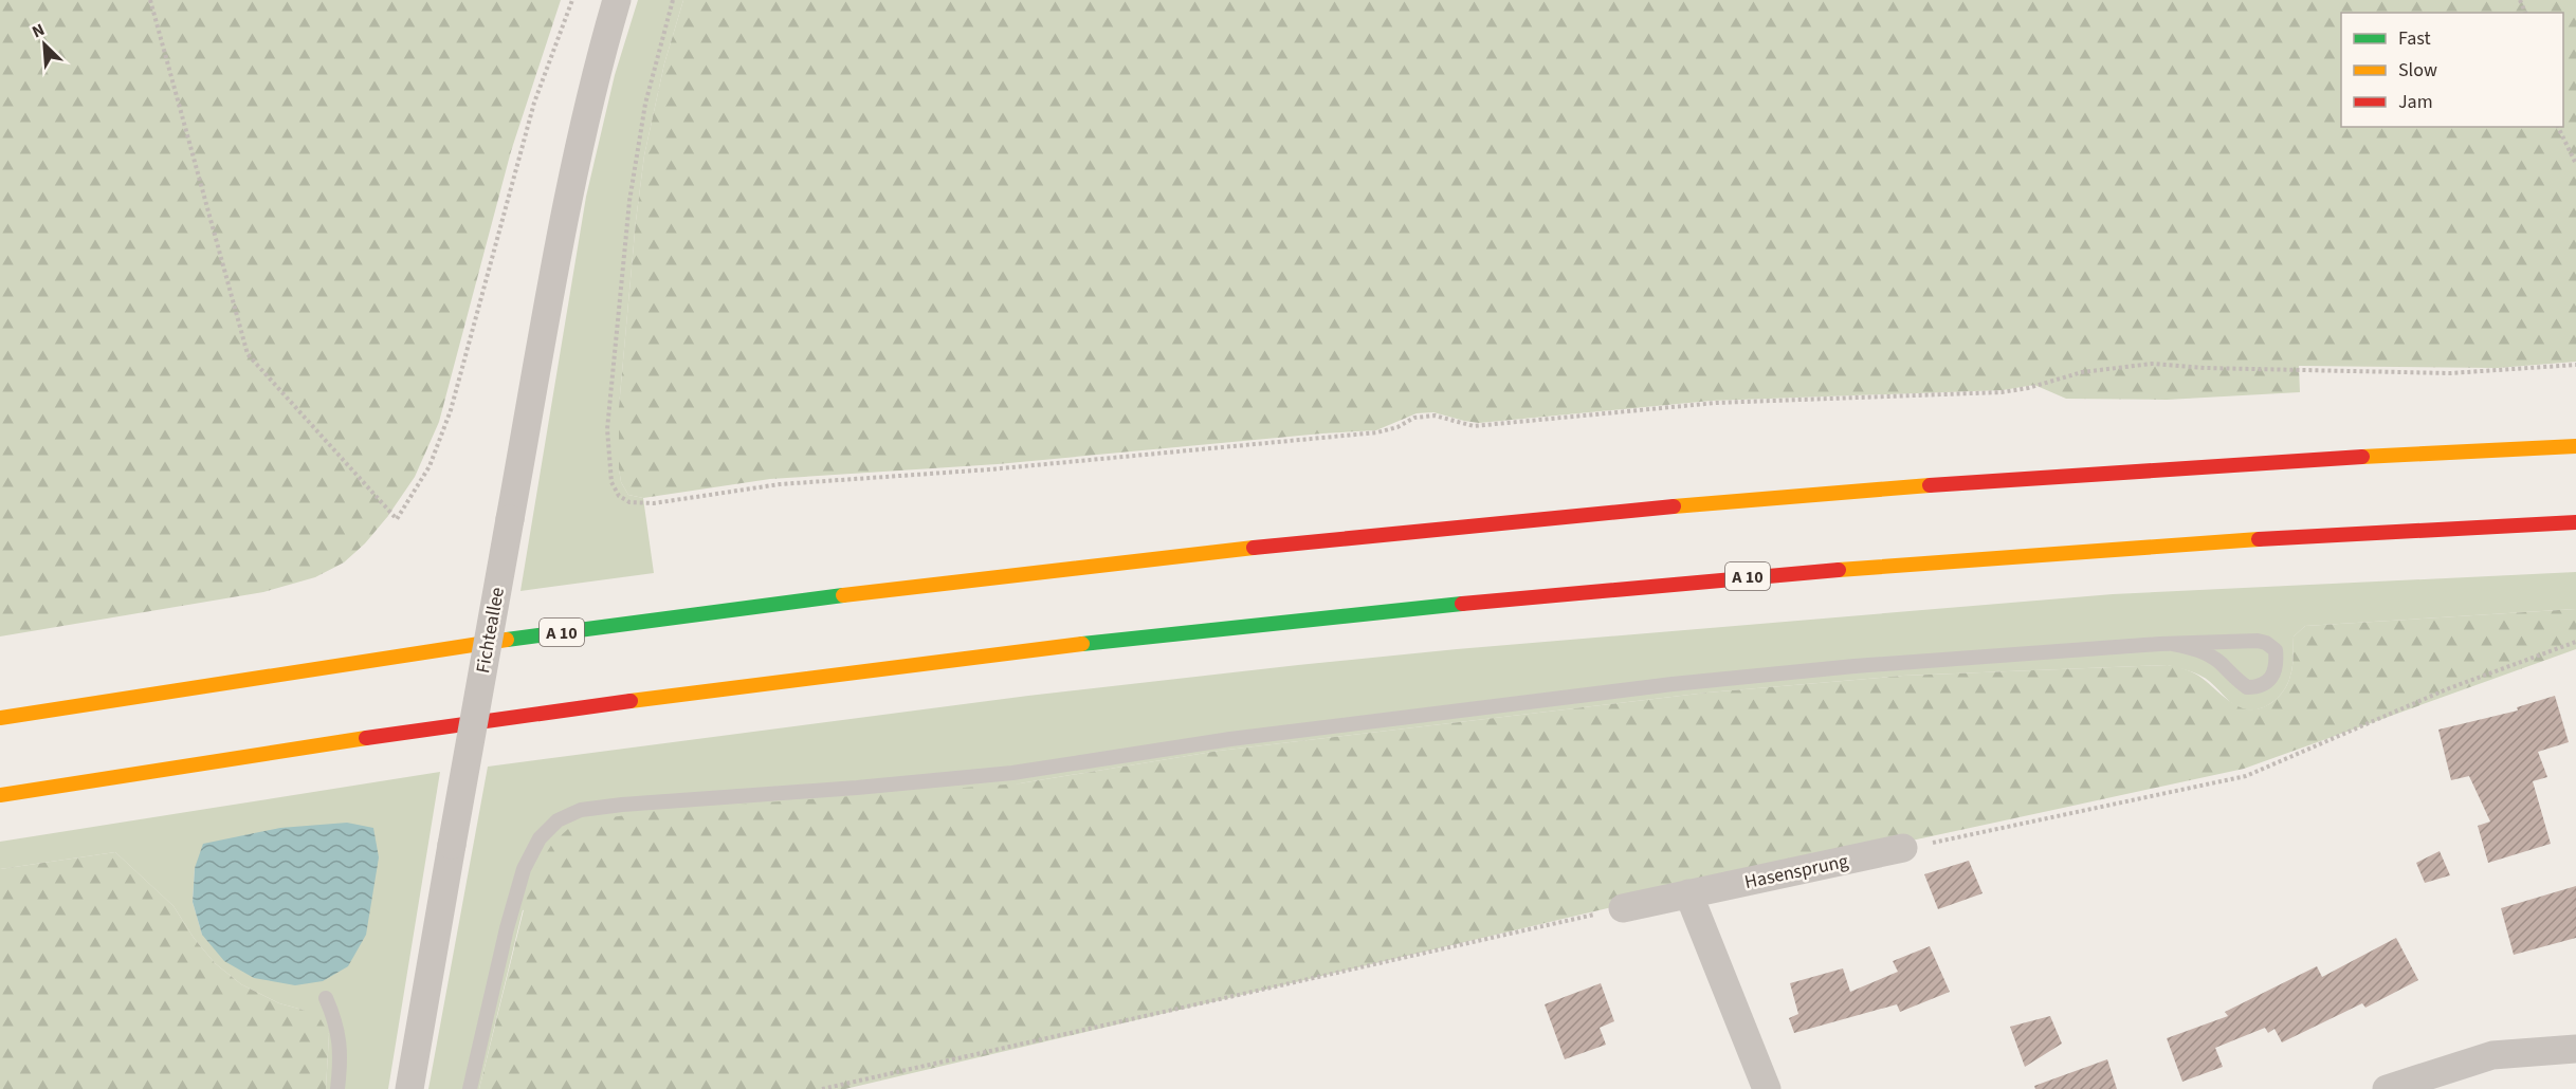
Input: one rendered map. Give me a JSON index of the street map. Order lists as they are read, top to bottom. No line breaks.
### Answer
{"streets":{"highway":["A 10"],"street":["Fichteallee","Hasensprung"]},"legend":["Fast","Slow","Jam"],"north":"top left"}
